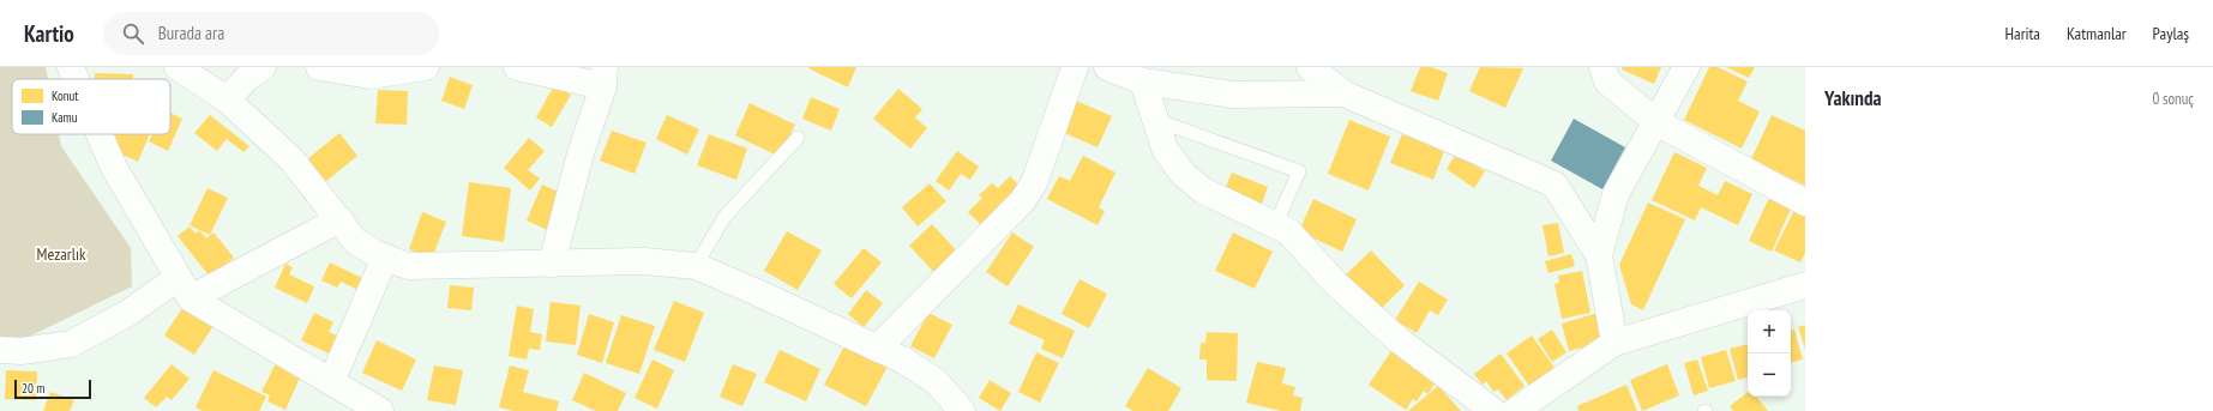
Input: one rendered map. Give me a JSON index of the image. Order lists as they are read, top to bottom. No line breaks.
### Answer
{"parks":["Mezarlık"],"legend":["Konut","Kamu"],"scale_bar":"20 m","page":{"header":"Kartio","search":"Burada ara","nav":["Harita","Katmanlar","Paylaş"],"heading":["Yakında","0 sonuç"],"map_buttons":["+","−"],"scale":"20 m"}}
